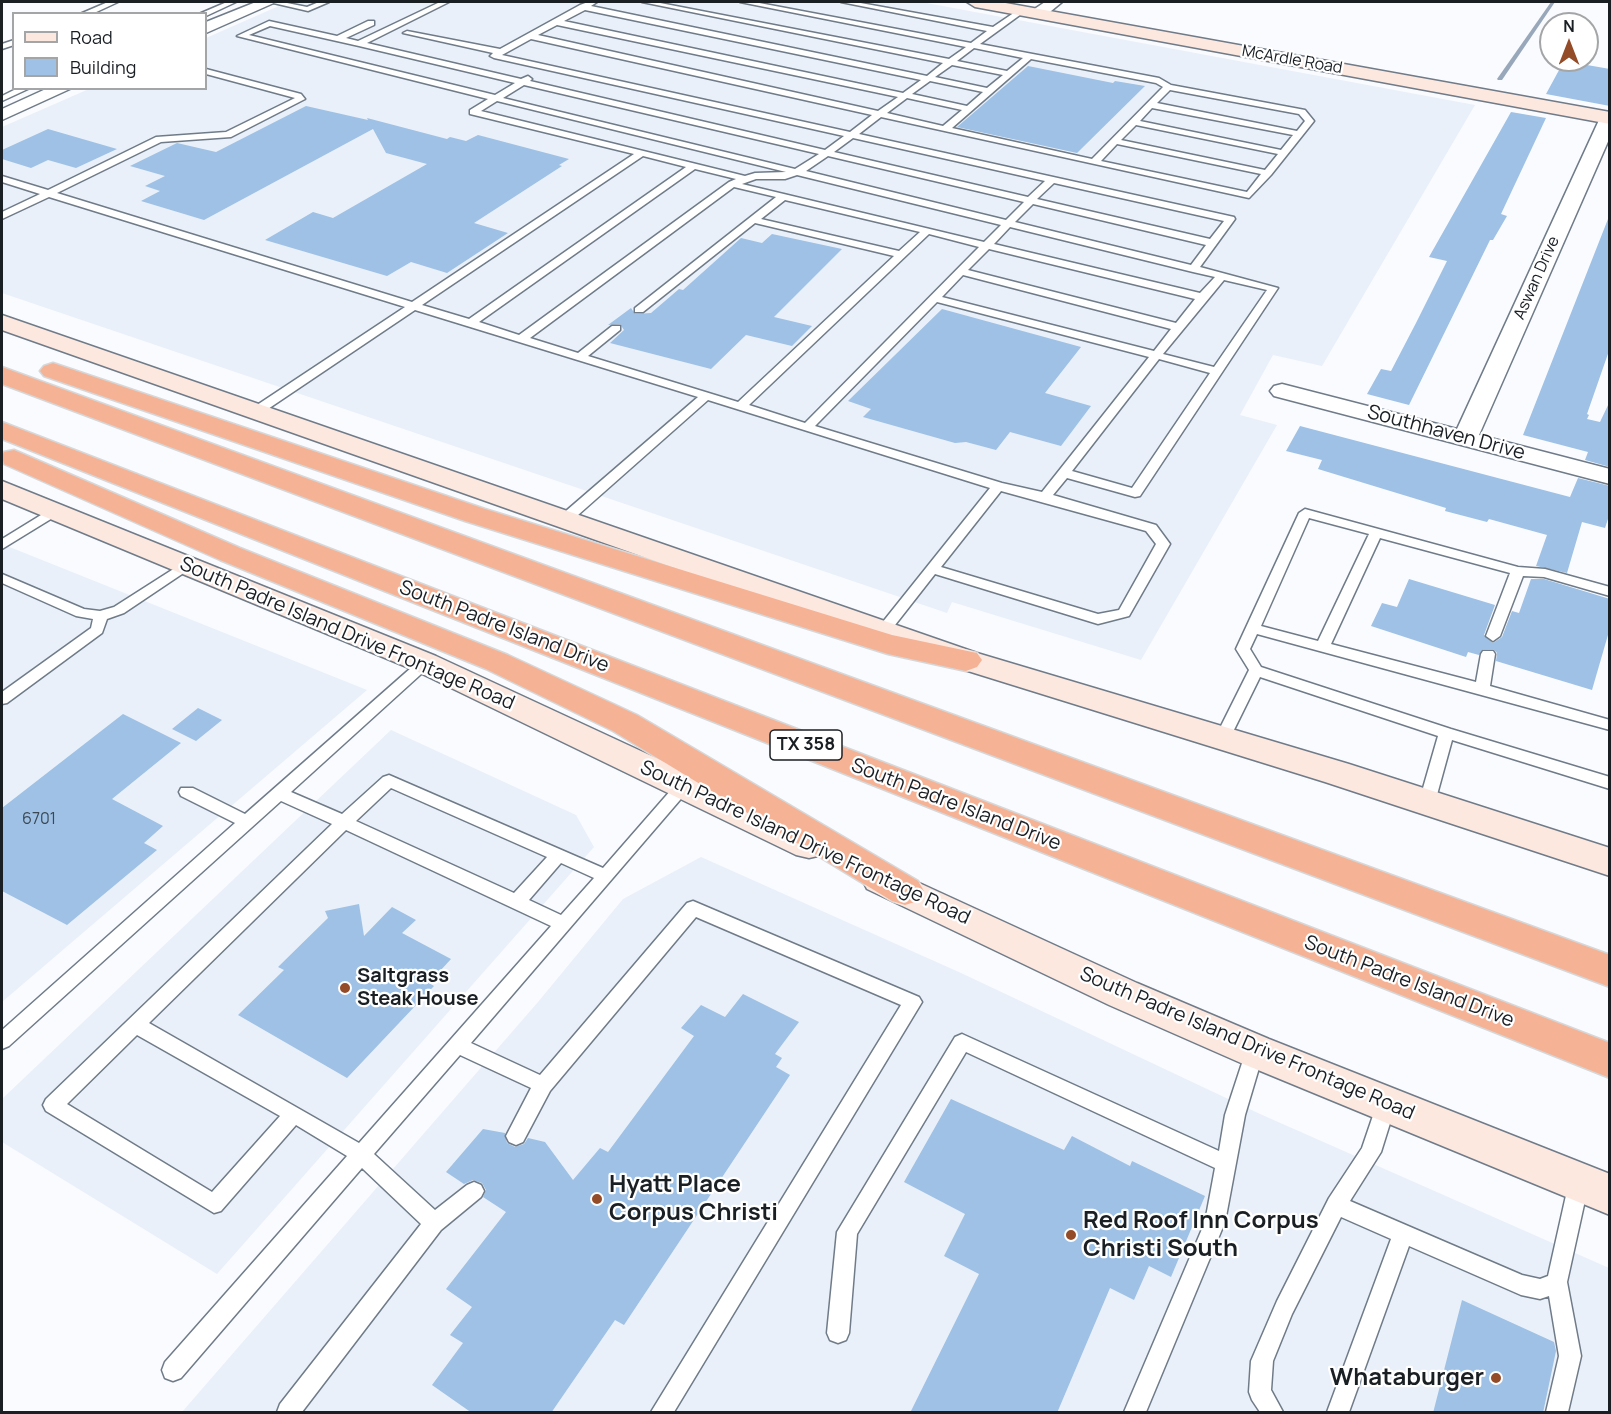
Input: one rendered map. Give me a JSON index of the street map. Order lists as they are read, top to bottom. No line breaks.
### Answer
{"streets":{"highway":["South Padre Island Drive","TX 358"],"main road":["McArdle Road","South Padre Island Drive Frontage Road"],"street":["Aswan Drive","Southhaven Drive"]},"crossings":[["McArdle Road","Aswan Drive"],["Aswan Drive","Southhaven Drive"]],"places":["Saltgrass Steak House","Hyatt Place Corpus Christi","Red Roof Inn Corpus Christi South","Whataburger"],"house_numbers":["6701"],"legend":["Road","Building"],"north":"top"}
